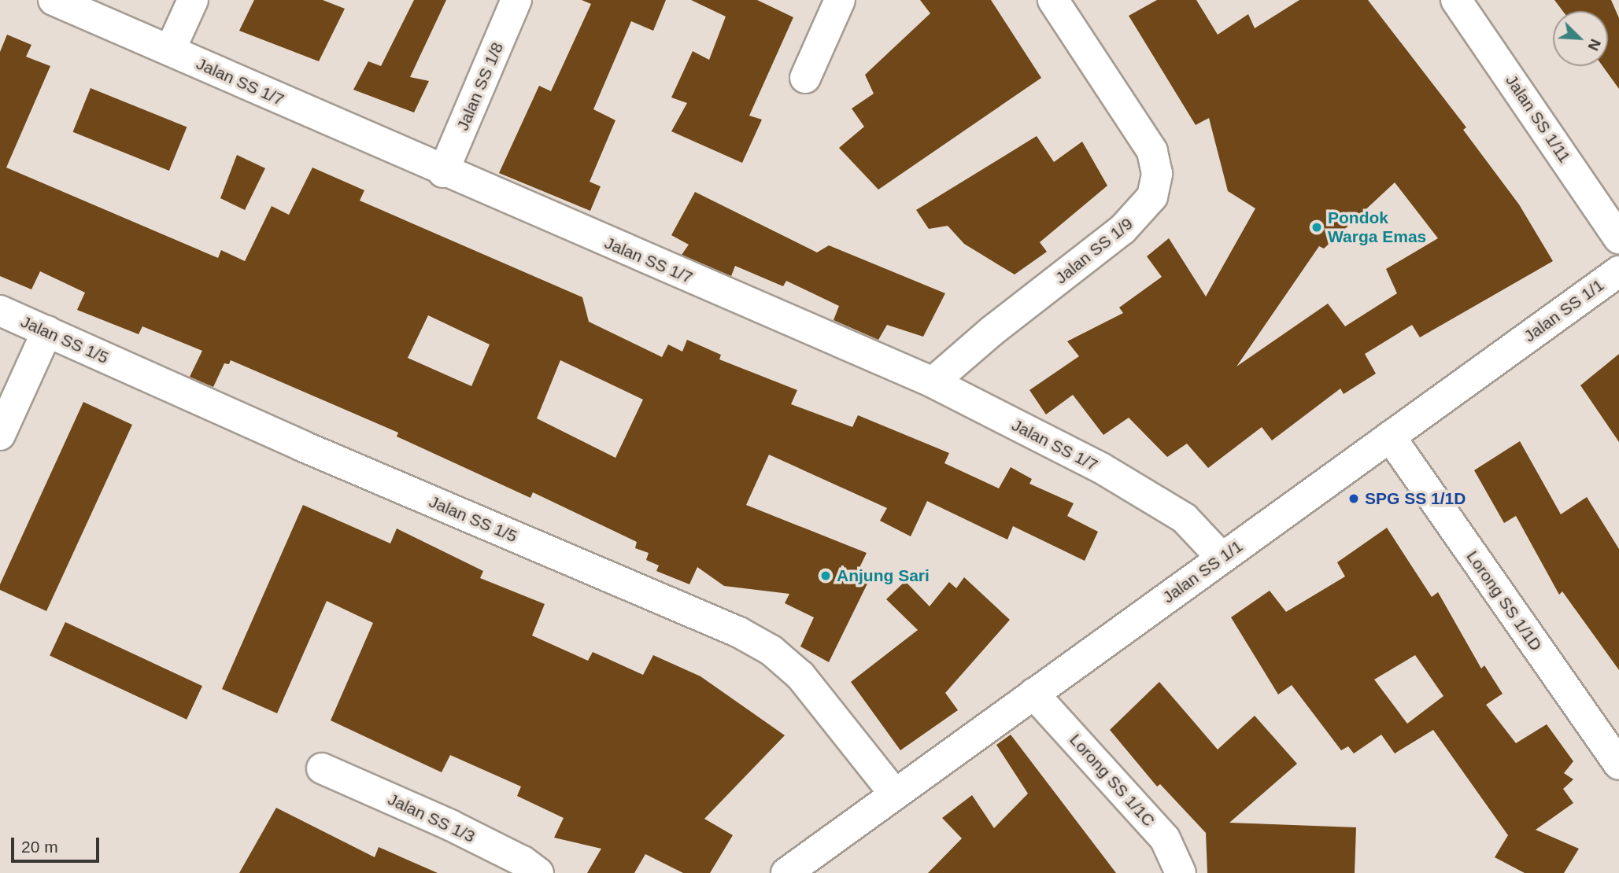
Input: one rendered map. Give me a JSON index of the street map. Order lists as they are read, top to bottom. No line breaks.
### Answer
{"streets":{"street":["Jalan SS 1/7","Jalan SS 1/8","Jalan SS 1/11","Jalan SS 1/9","Jalan SS 1/1","Jalan SS 1/5","Lorong SS 1/1D","Lorong SS 1/1C","Jalan SS 1/3"]},"crossings":[["Jalan SS 1/7","Jalan SS 1/8"],["Jalan SS 1/7","Jalan SS 1/9"],["Jalan SS 1/7","Jalan SS 1/1"],["Jalan SS 1/1","Jalan SS 1/5"],["Jalan SS 1/1","Lorong SS 1/1D"],["Jalan SS 1/1","Lorong SS 1/1C"]],"places":["Pondok Warga Emas","SPG SS 1/1D","Anjung Sari"],"scale_bar":"20 m","north":"bottom right"}
